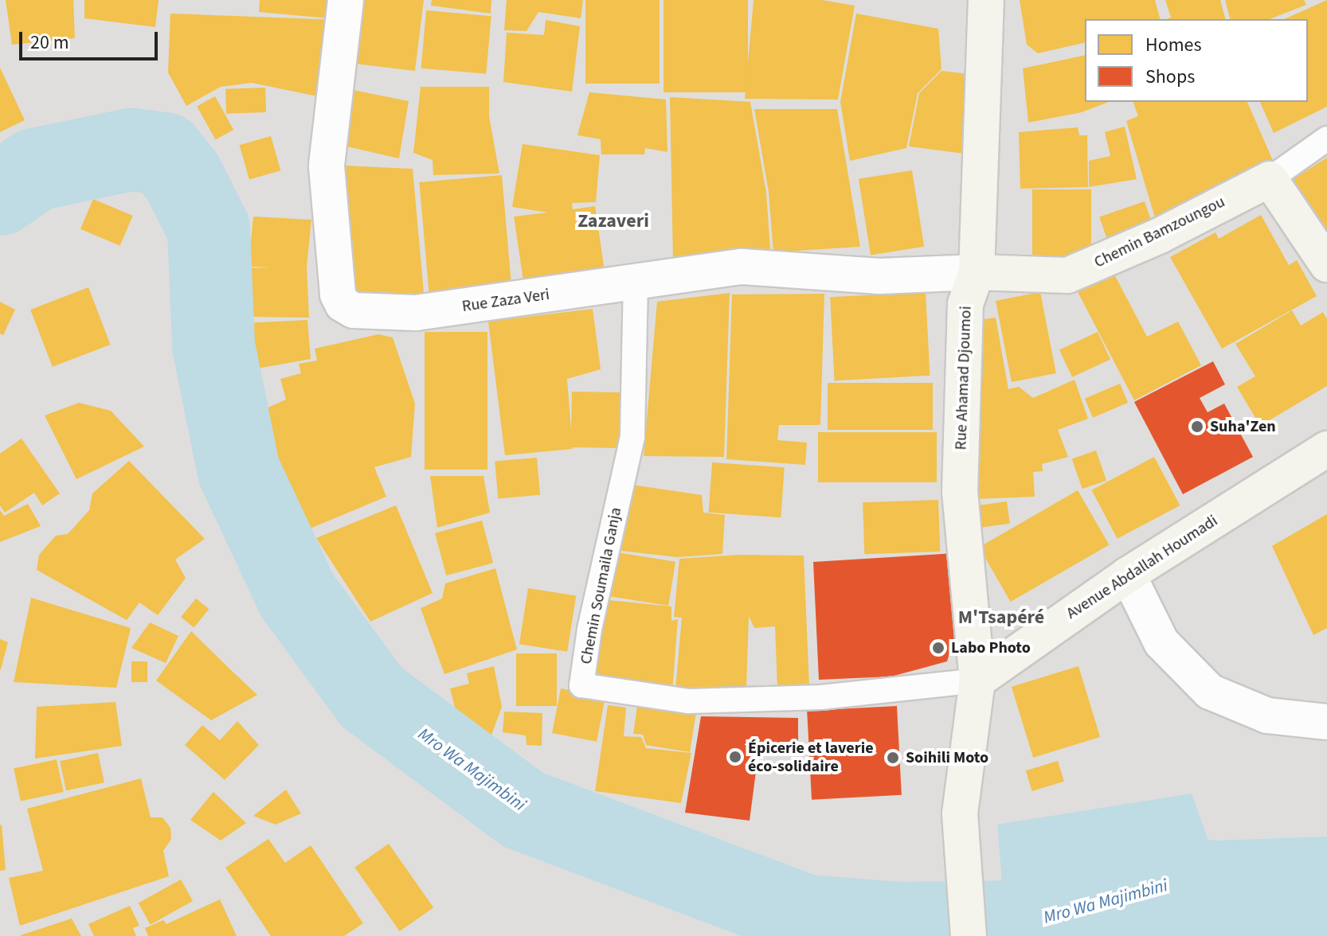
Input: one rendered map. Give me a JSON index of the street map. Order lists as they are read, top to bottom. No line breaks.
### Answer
{"streets":{"street":["Chemin Bamzoungou","Rue Zaza Veri","Rue Ahamad Djoumoi","Avenue Abdallah Houmadi"],"lane":["Chemin Soumaila Ganja"]},"crossings":[["Chemin Bamzoungou","Rue Zaza Veri"],["Chemin Bamzoungou","Rue Ahamad Djoumoi"],["Rue Zaza Veri","Rue Ahamad Djoumoi"],["Rue Zaza Veri","Chemin Soumaila Ganja"],["Rue Ahamad Djoumoi","Avenue Abdallah Houmadi"],["Rue Ahamad Djoumoi","Chemin Soumaila Ganja"],["Avenue Abdallah Houmadi","Chemin Soumaila Ganja"]],"districts":["Zazaveri","M'Tsapéré"],"water":["Mro Wa Majimbini"],"places":["Suha'Zen","Labo Photo","Épicerie et laverie éco-solidaire","Soihili Moto"],"legend":["Homes","Shops"],"scale_bar":"20 m"}
